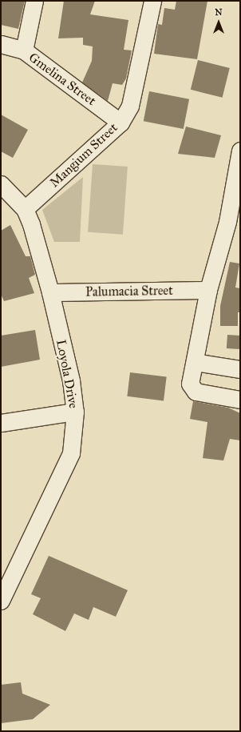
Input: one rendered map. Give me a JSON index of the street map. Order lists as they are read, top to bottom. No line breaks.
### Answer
{"streets":{"street":["Gmelina Street","Mangium Street","Palumacia Street","Loyola Drive"]},"crossings":[["Gmelina Street","Mangium Street"],["Mangium Street","Loyola Drive"],["Palumacia Street","Loyola Drive"]],"north":"top"}
